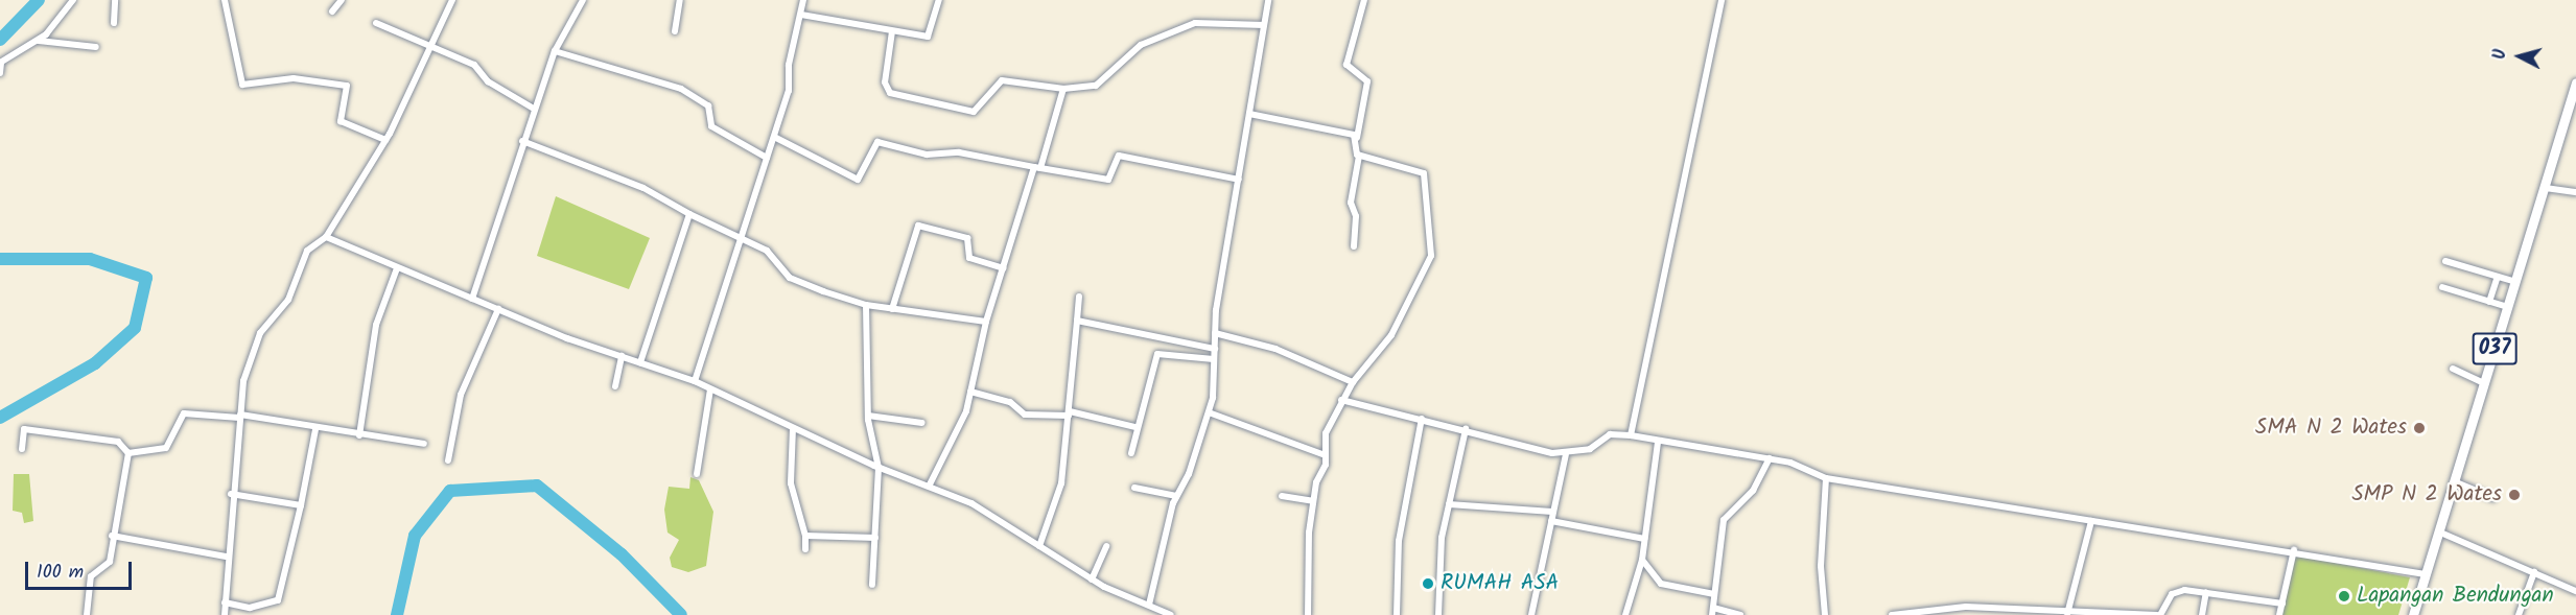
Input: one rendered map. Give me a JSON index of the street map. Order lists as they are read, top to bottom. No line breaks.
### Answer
{"streets":{"main road":["037"]},"places":["SMA N 2 Wates","SMP N 2 Wates","RUMAH ASA","Lapangan Bendungan"],"scale_bar":"100 m","north":"left"}
